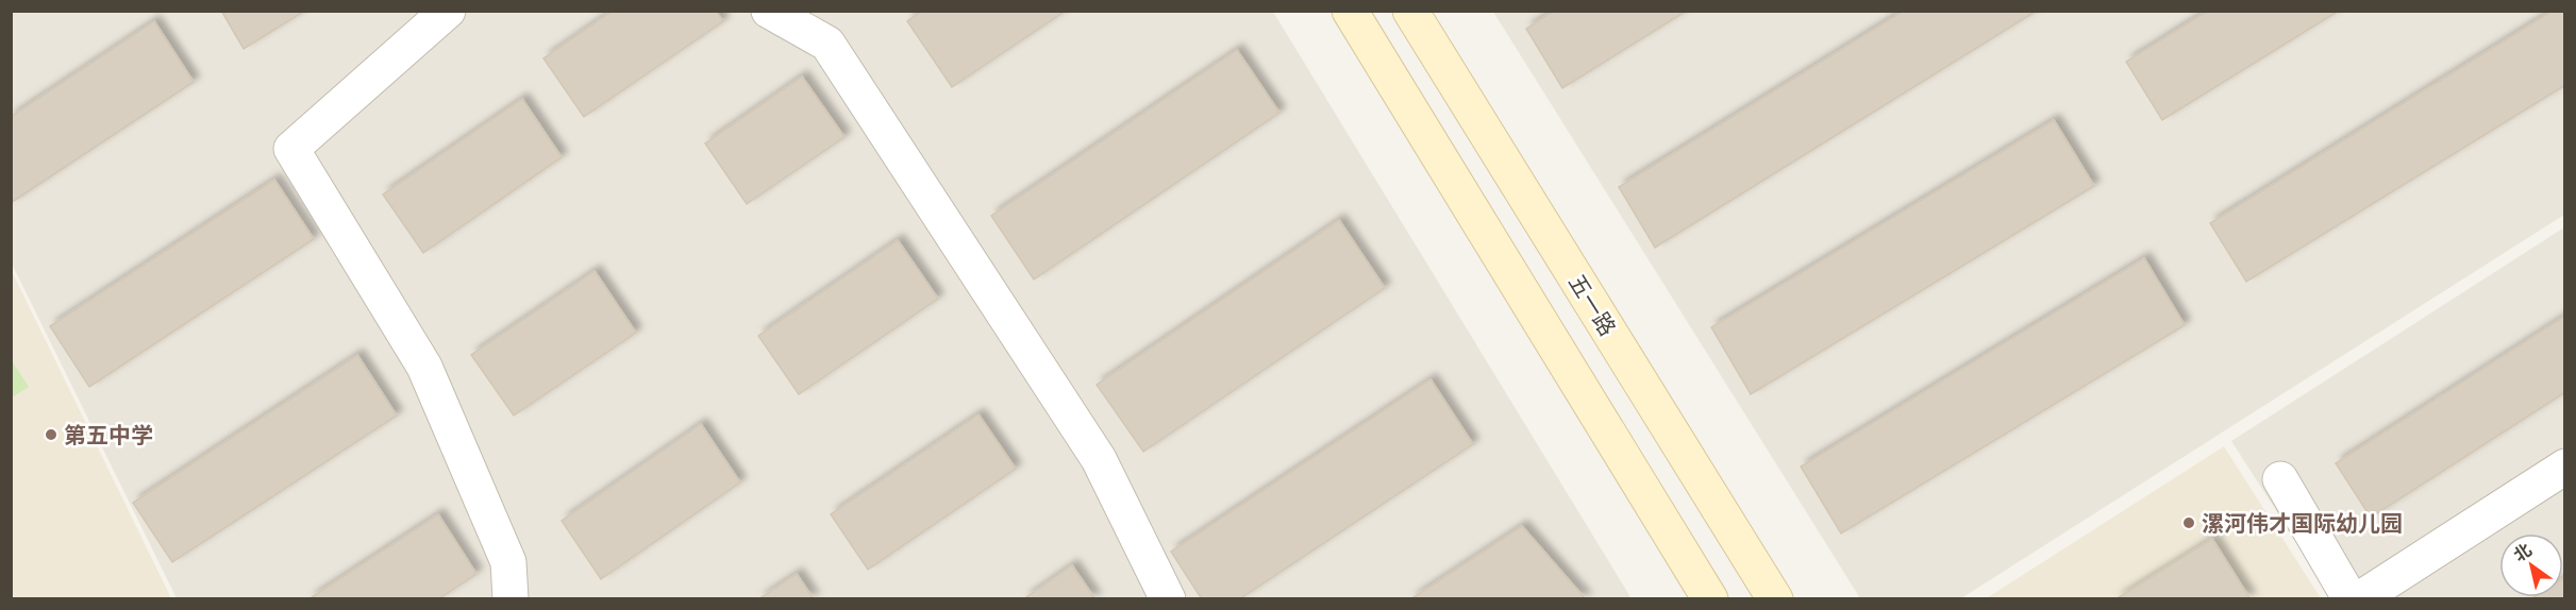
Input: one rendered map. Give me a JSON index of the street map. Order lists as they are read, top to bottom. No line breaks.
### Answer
{"streets":{"street":["五一路"]},"places":["第五中学","漯河伟才国际幼儿园"],"north":"top left"}
